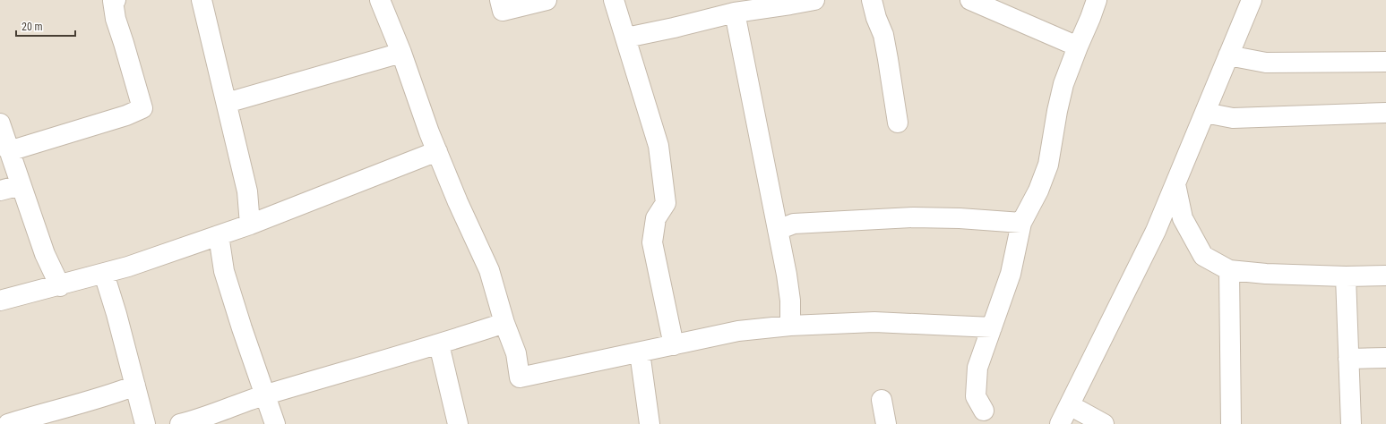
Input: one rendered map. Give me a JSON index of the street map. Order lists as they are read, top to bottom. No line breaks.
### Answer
{"scale_bar":"20 m"}
